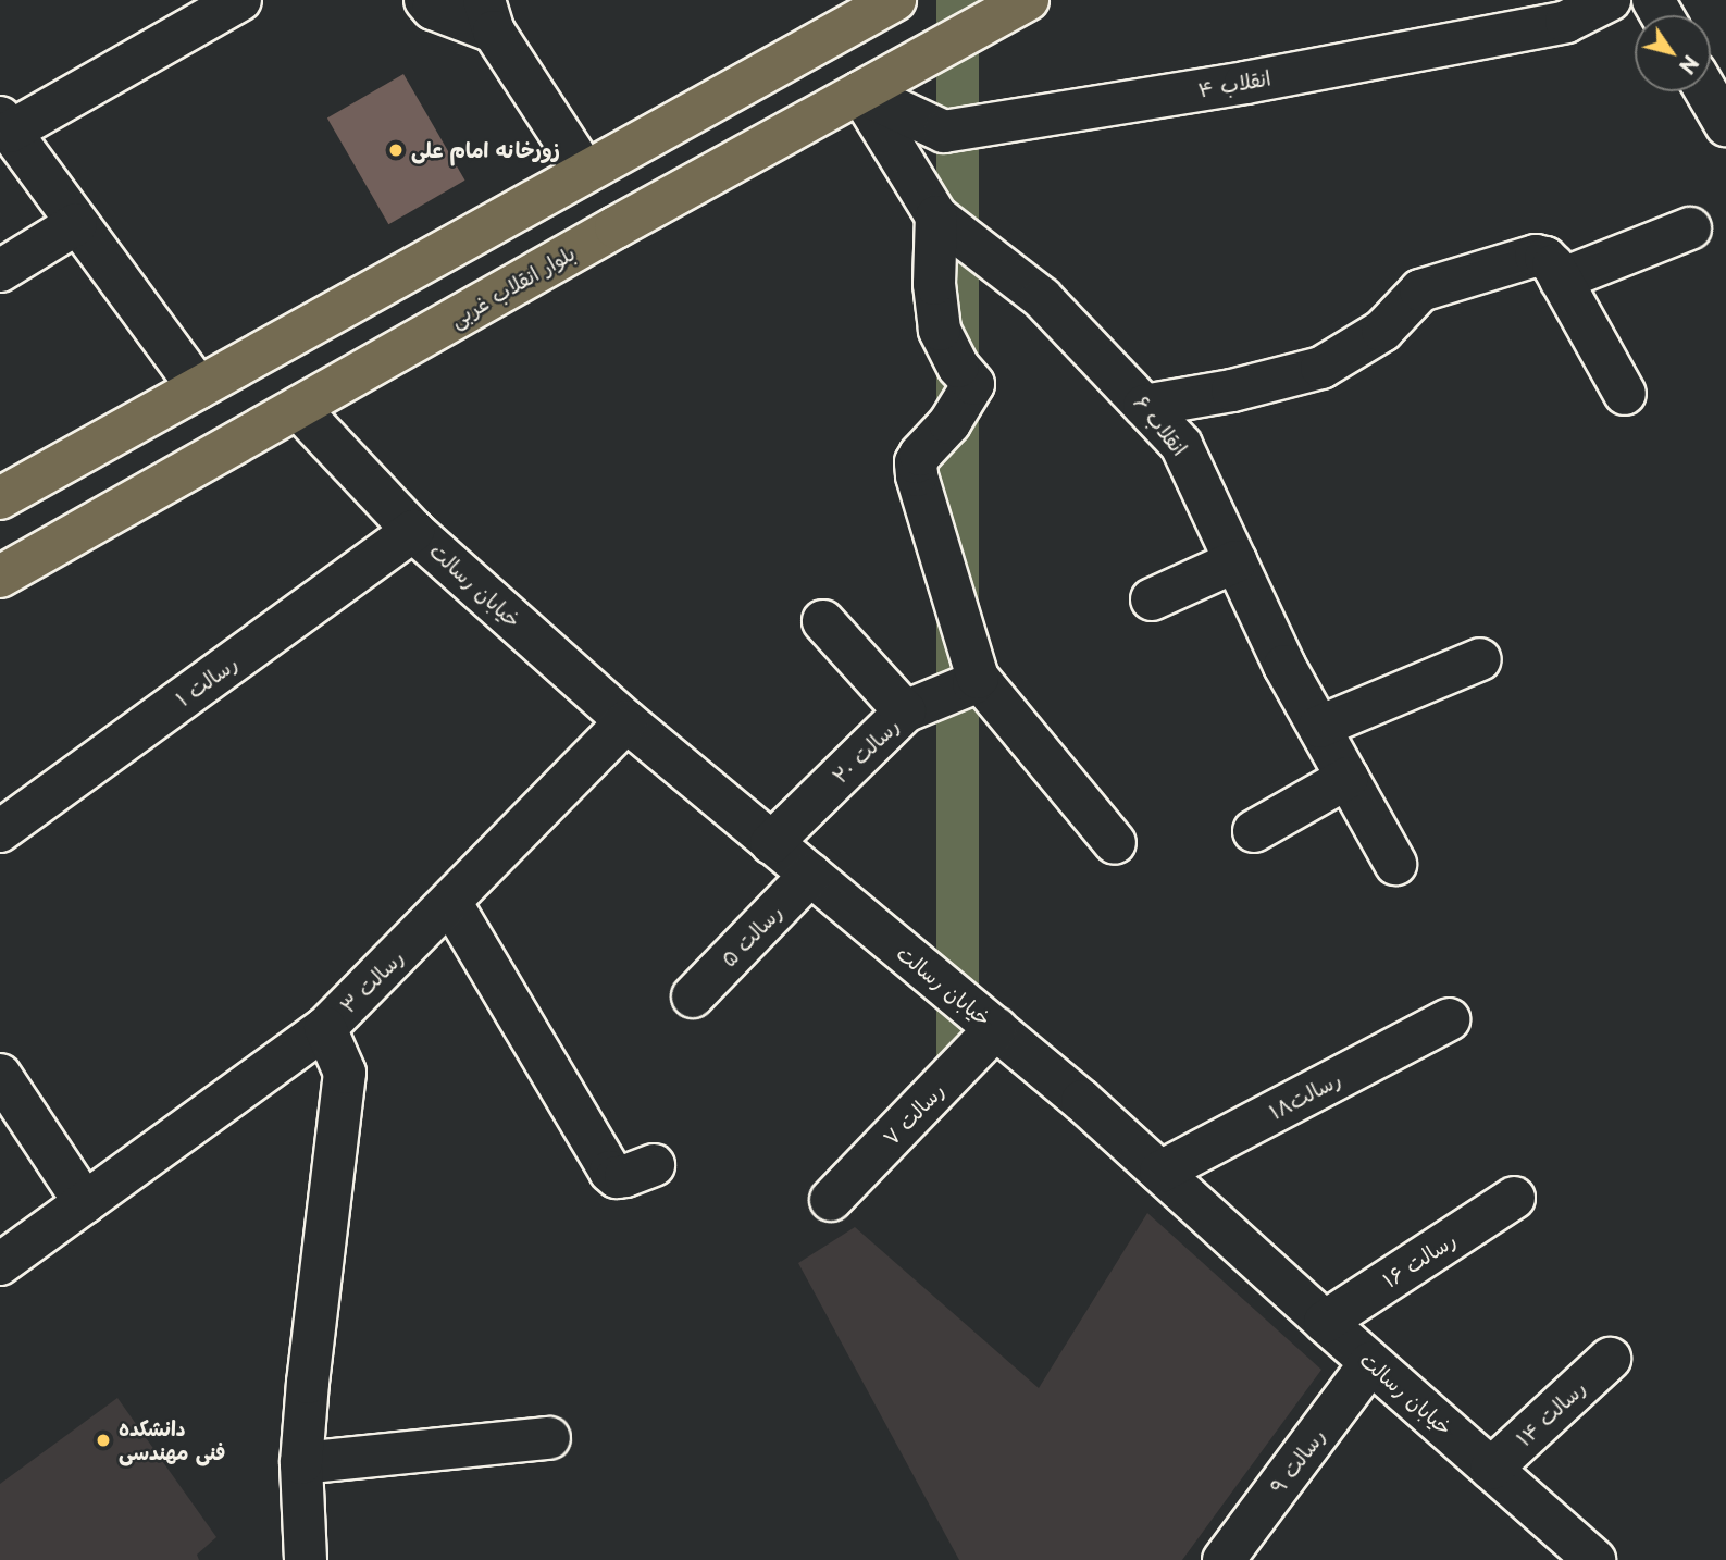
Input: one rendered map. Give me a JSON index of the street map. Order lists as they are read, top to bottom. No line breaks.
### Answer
{"streets":{"main road":["بلوار انقلاب غربی"],"street":["انقلاب ۴","انقلاب ۶","خیابان رسالت","رسالت ۱","رسالت ۲۰","رسالت ۵","رسالت ۳","رسالت۱۸","رسالت ۷","رسالت ۱۶","رسالت ۱۴","رسالت ۹"]},"crossings":[["انقلاب ۴","بلوار انقلاب غربی"],["انقلاب ۴","انقلاب ۶"],["بلوار انقلاب غربی","انقلاب ۶"],["بلوار انقلاب غربی","خیابان رسالت"],["خیابان رسالت","رسالت ۱"],["خیابان رسالت","رسالت ۲۰"],["خیابان رسالت","رسالت ۵"],["خیابان رسالت","رسالت ۳"],["خیابان رسالت","رسالت۱۸"],["خیابان رسالت","رسالت ۷"],["خیابان رسالت","رسالت ۱۶"],["خیابان رسالت","رسالت ۱۴"],["خیابان رسالت","رسالت ۹"]],"places":["زورخانه امام علی","دانشکده فنی مهندسی"],"north":"bottom right"}
